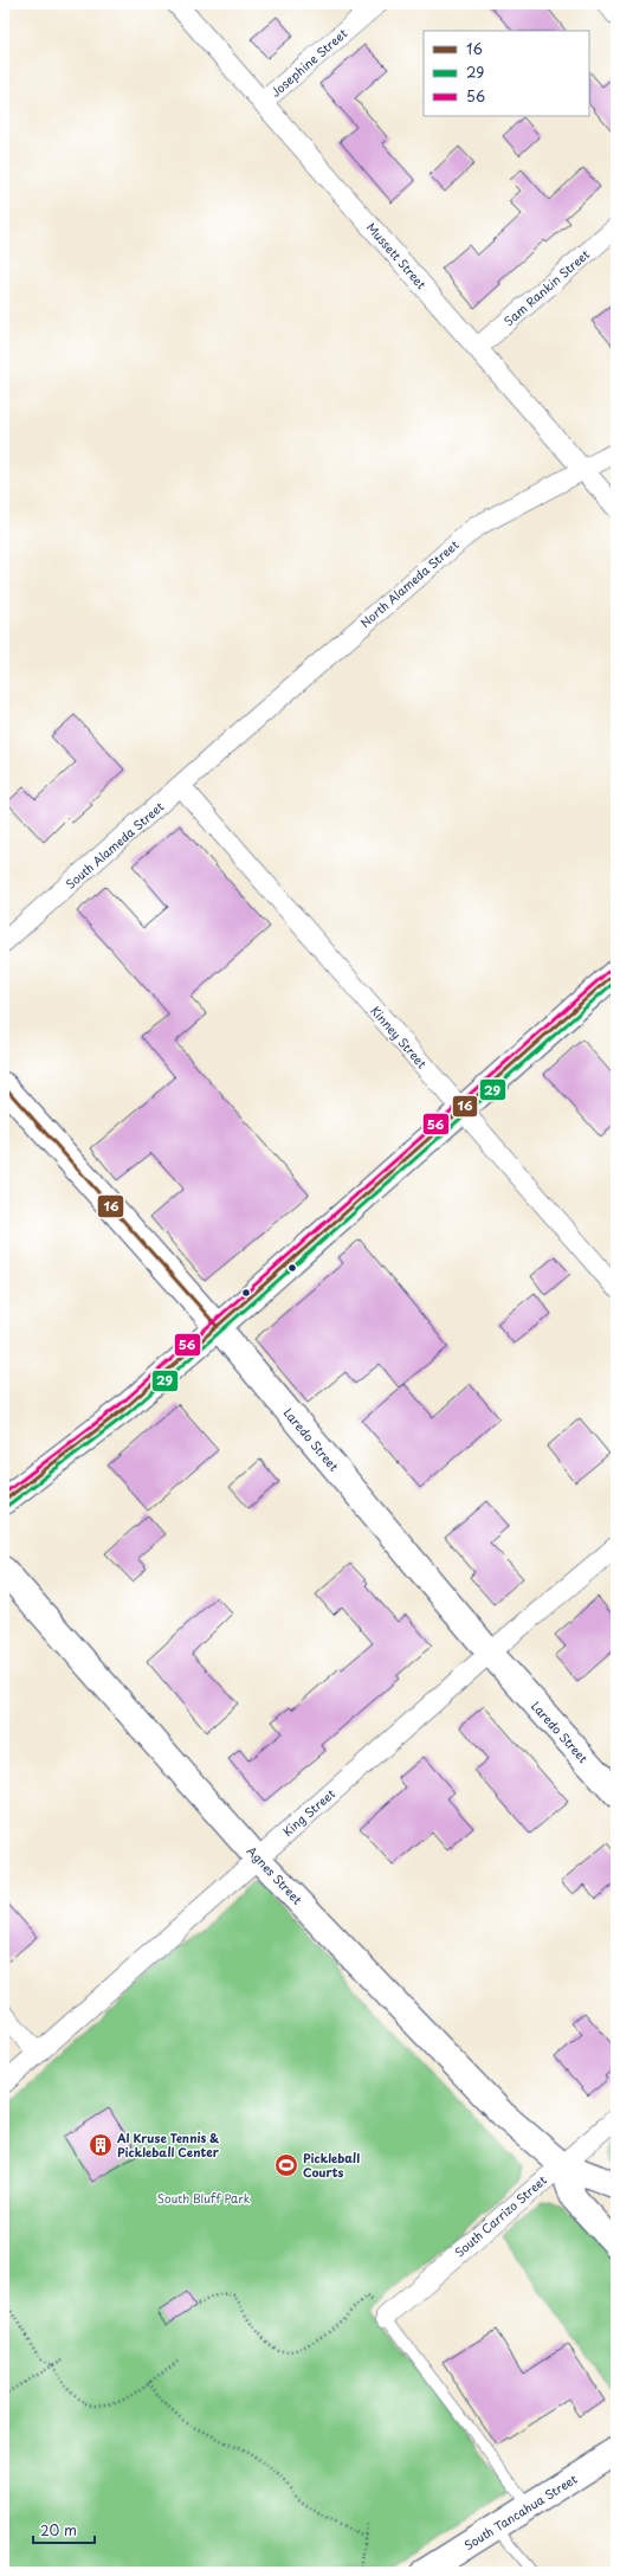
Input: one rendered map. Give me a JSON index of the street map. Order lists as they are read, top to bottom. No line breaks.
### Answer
{"streets":{"main road":["Laredo Street","Agnes Street","South Tancahua Street"],"street":["Josephine Street","Mussett Street","Sam Rankin Street","North Alameda Street","South Alameda Street","Kinney Street","King Street","South Carrizo Street"]},"crossings":[["Josephine Street","Mussett Street"],["Mussett Street","Sam Rankin Street"],["Mussett Street","North Alameda Street"],["North Alameda Street","South Alameda Street"],["South Alameda Street","Kinney Street"],["Laredo Street","King Street"],["King Street","Agnes Street"],["Agnes Street","South Carrizo Street"]],"parks":["South Bluff Park"],"places":{"building":["Al Kruse Tennis & Pickleball Center"],"sports":["Pickleball Courts"]},"lines":["transit line 56","transit line 16","transit line 29"],"legend":["16","29","56"],"scale_bar":"20 m"}
